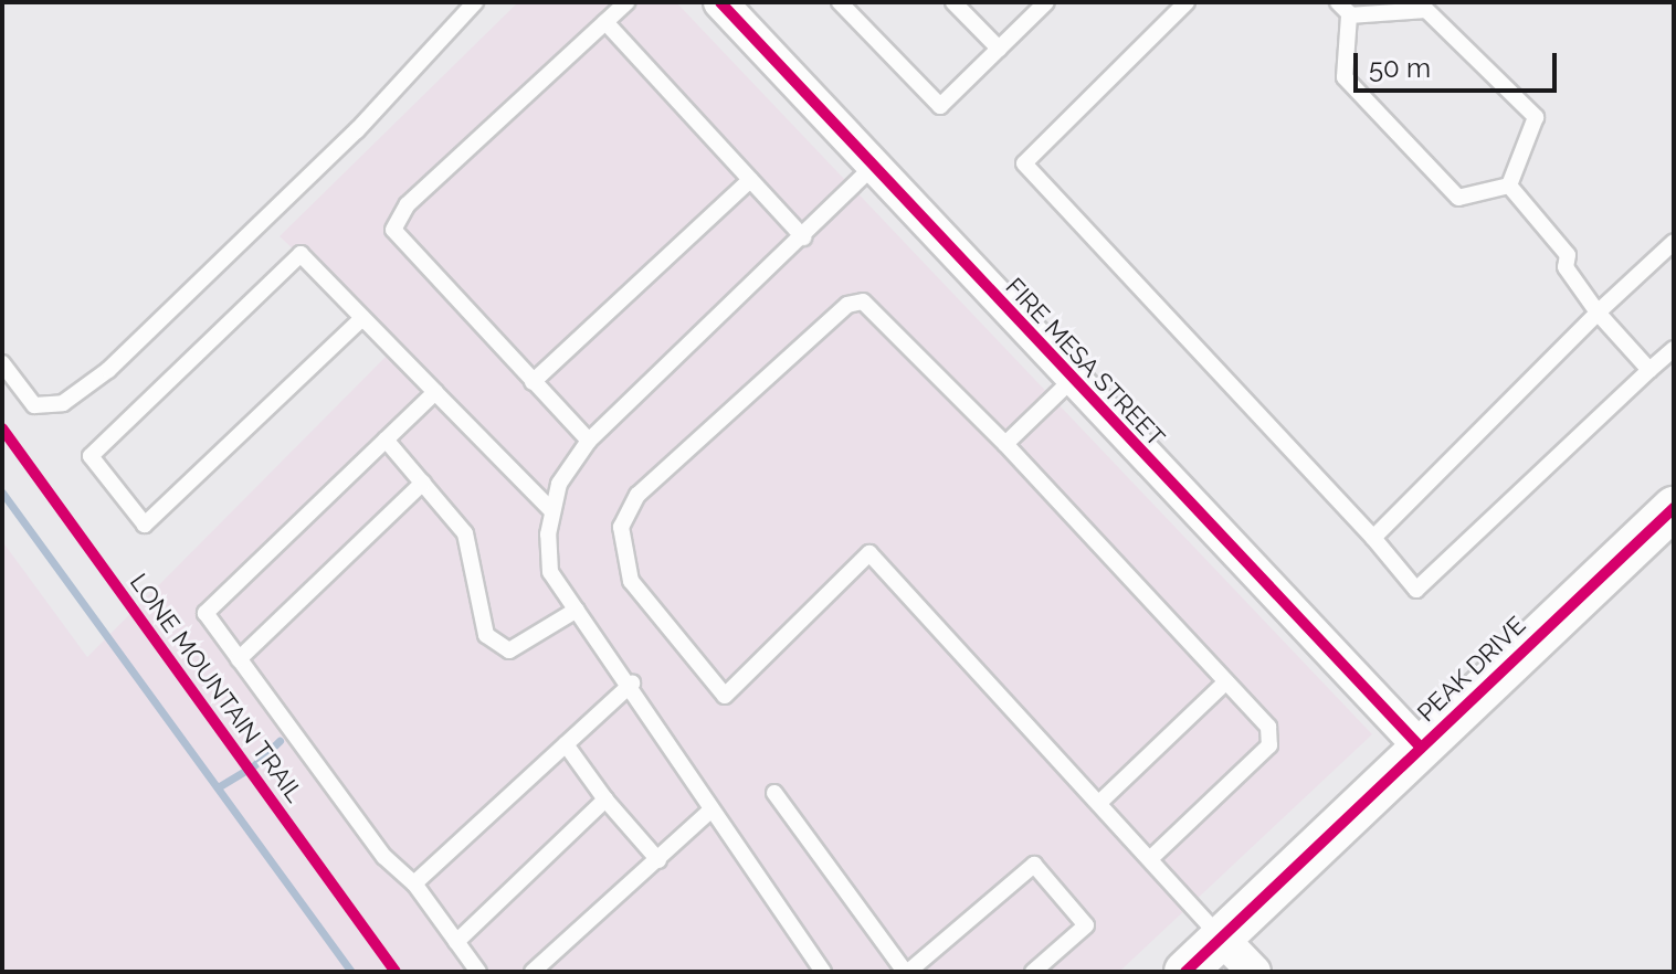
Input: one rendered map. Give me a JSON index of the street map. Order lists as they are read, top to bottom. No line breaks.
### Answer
{"streets":{"street":["FIRE MESA STREET","PEAK DRIVE"],"cycle path":["LONE MOUNTAIN TRAIL"]},"crossings":[["FIRE MESA STREET","PEAK DRIVE"]],"scale_bar":"50 m"}
